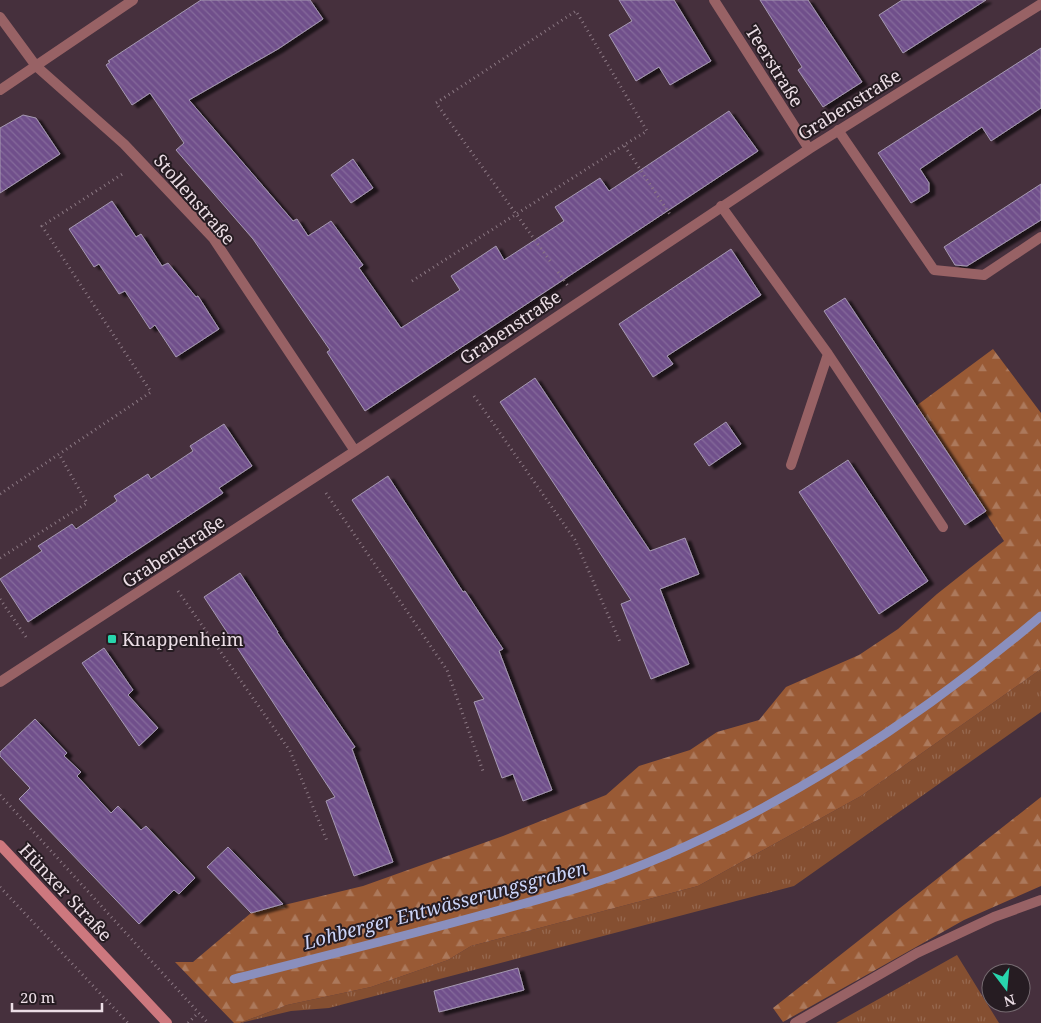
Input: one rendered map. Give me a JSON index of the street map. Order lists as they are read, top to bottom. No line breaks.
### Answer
{"streets":{"main road":["Hünxer Straße"],"street":["Teerstraße","Grabenstraße","Stollenstraße"]},"crossings":[["Teerstraße","Grabenstraße"],["Grabenstraße","Stollenstraße"]],"water":["Lohberger Entwässerungsgraben"],"places":{"transit":["Knappenheim"]},"scale_bar":"20 m","north":"bottom"}
